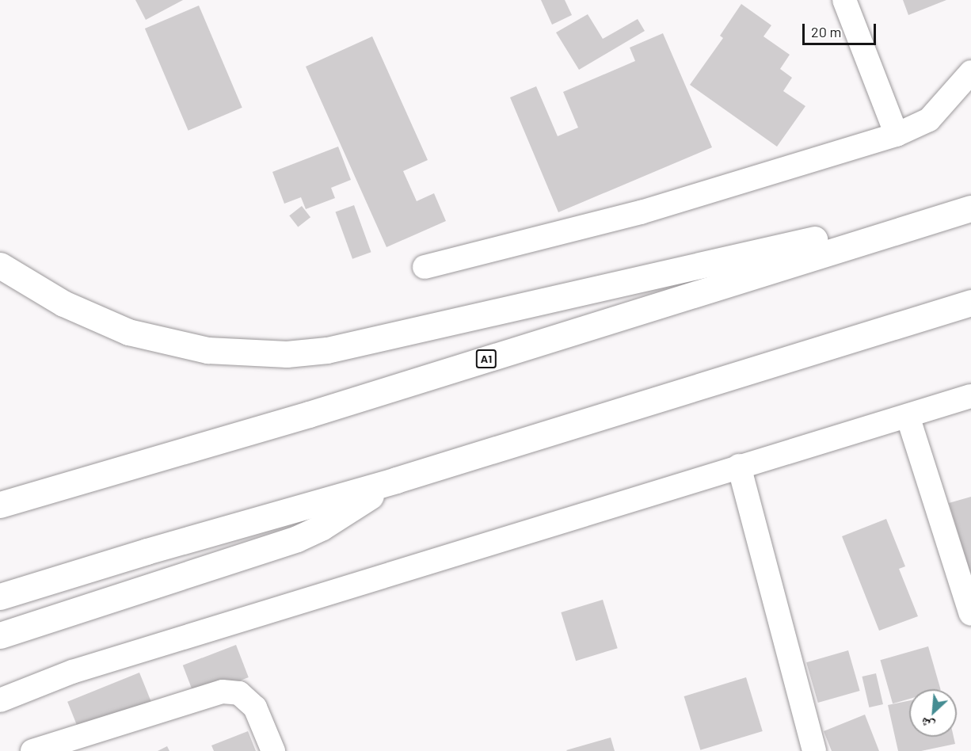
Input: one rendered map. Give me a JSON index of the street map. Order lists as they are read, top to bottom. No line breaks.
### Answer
{"streets":{"highway":["A1"]},"scale_bar":"20 m","north":"bottom left"}
